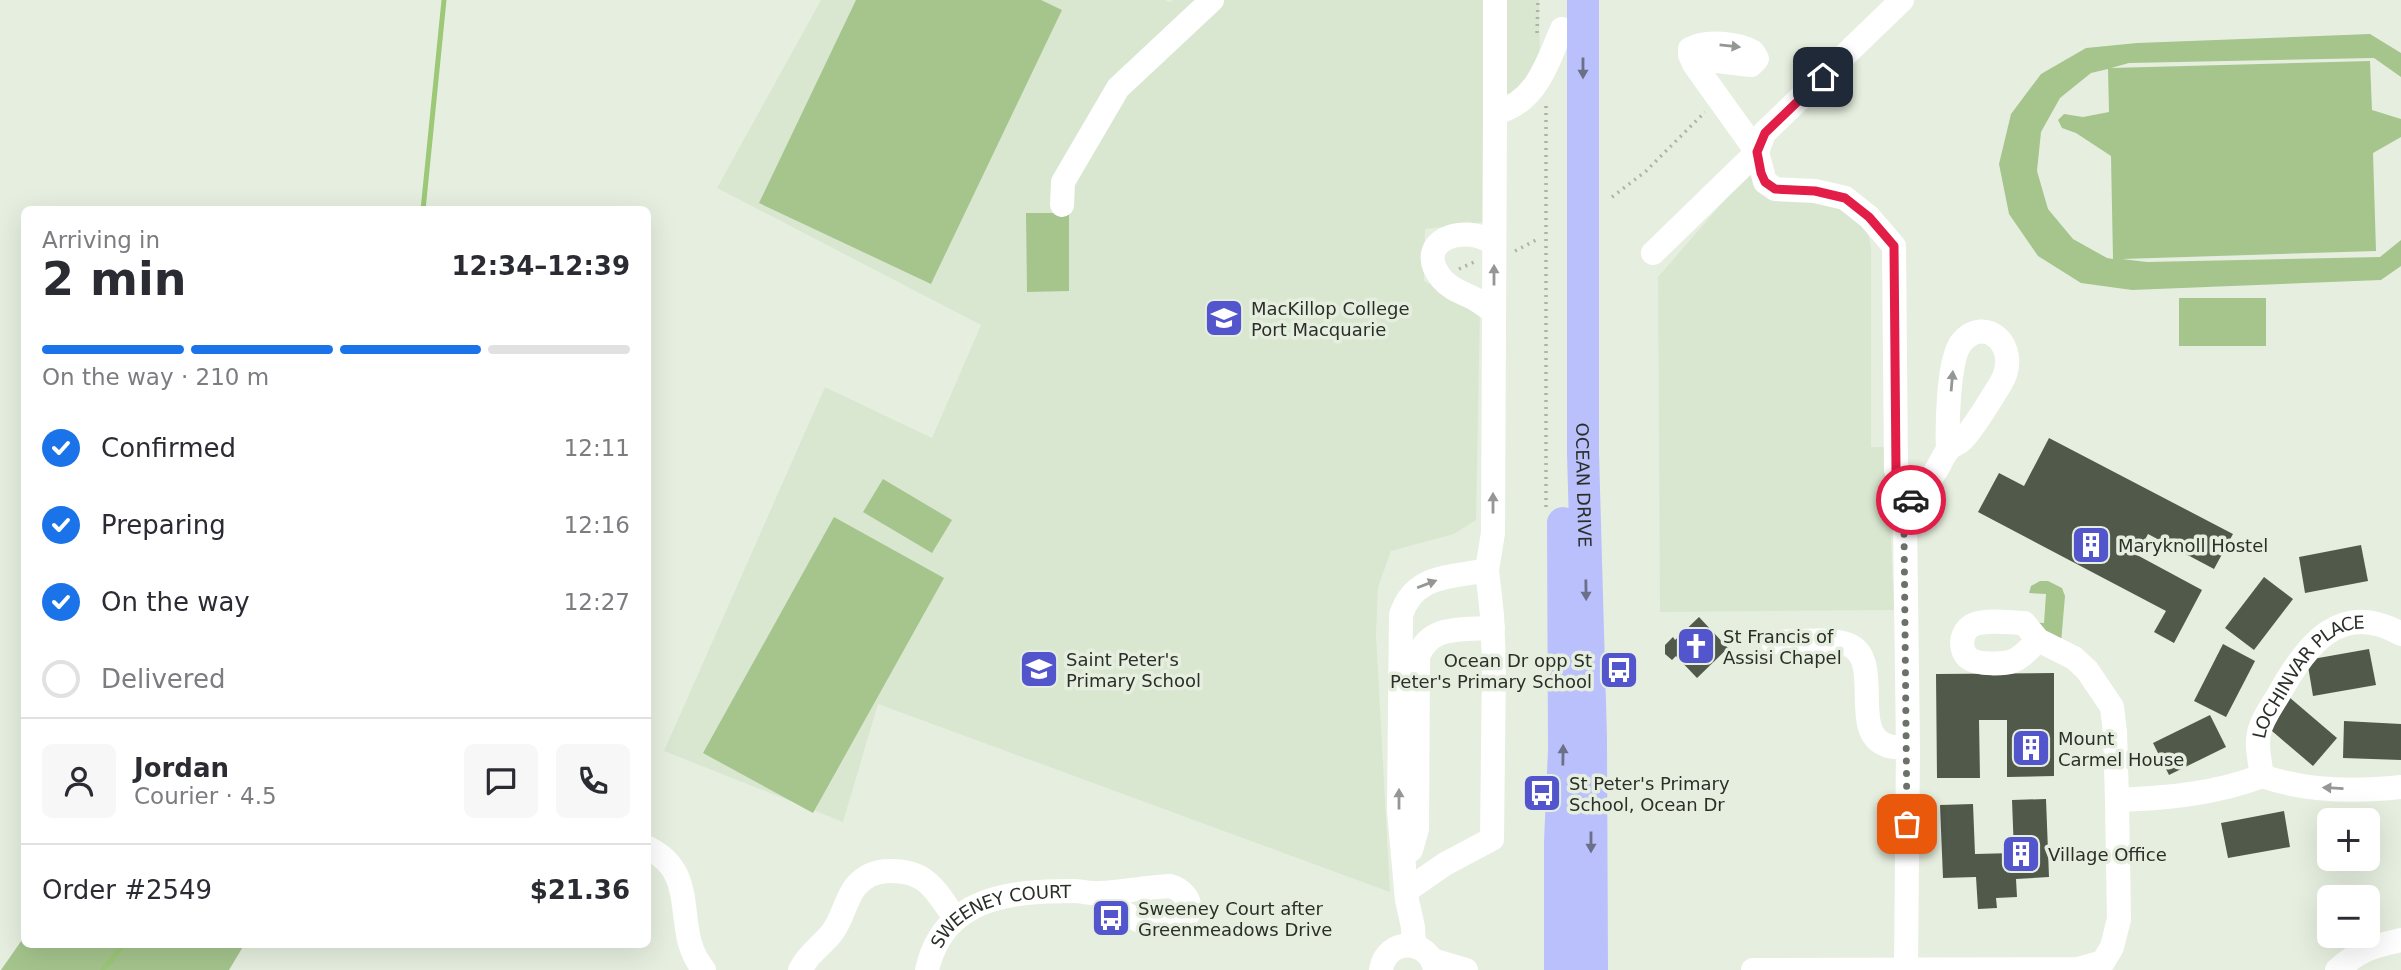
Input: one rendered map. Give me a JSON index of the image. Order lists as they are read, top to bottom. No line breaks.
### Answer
{"streets":{"main road":["OCEAN DRIVE"],"street":["LOCHINVAR PLACE","SWEENEY COURT"]},"places":{"school or university":["MacKillop College Port Macquarie","Saint Peter's Primary School"],"building":["Maryknoll Hostel","Mount Carmel House","Village Office"],"church":["St Francis of Assisi Chapel"],"bus stop":["Ocean Dr opp St Peter's Primary School","St Peter's Primary School, Ocean Dr","Sweeney Court after Greenmeadows Drive"]},"page":{"heading":["2 min","Arriving in","12:34–12:39"],"panel":["Jordan","Courier · 4.5","Order #2549","$21.36"],"bar":"On the way · 210 m","list":[["Confirmed","12:11"],["Preparing","12:16"],["On the way","12:27"],"Delivered"],"map_buttons":["+","−"]}}
